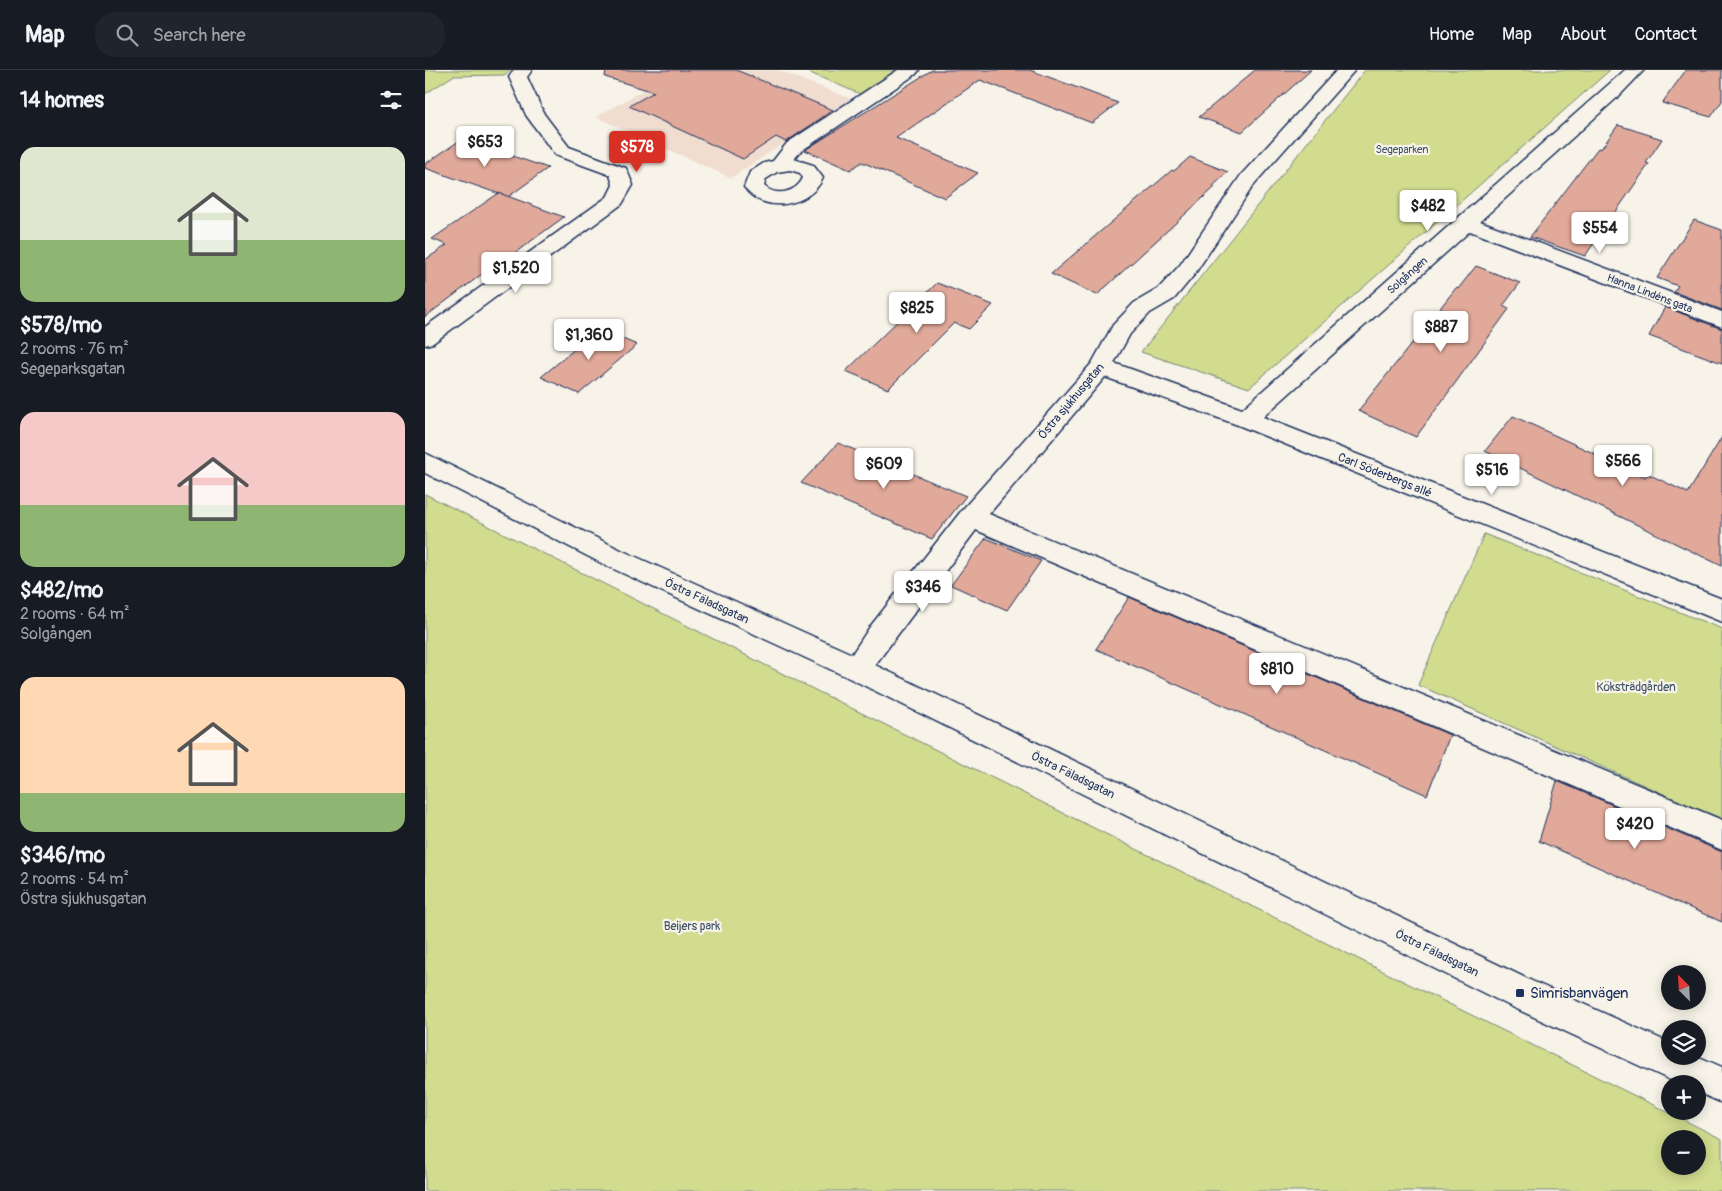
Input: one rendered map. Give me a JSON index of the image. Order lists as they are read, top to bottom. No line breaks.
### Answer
{"streets":{"street":["Solgången","Hanna Lindéns gata","Östra sjukhusgatan","Carl Söderbergs allé","Östra Fäladsgatan"]},"crossings":[["Solgången","Hanna Lindéns gata"],["Solgången","Carl Söderbergs allé"],["Östra sjukhusgatan","Carl Söderbergs allé"],["Östra sjukhusgatan","Östra Fäladsgatan"]],"parks":["Segeparken","Köksträdgården","Beijers park"],"places":{"transit":["Simrisbanvägen"]},"north":"top left","page":{"header":"Map","search":"Search here","nav":["Home","Map","About","Contact"],"heading":"14 homes","price":["$653","$578","$482","$554","$1,520","$825","$887","$1,360","$566","$609","$516","$346","$810","$420"],"list":[{"name":"$578/mo","note":"2 rooms · 76 m² · Segeparksgatan"},{"name":"$482/mo","note":"2 rooms · 64 m² · Solgången"},{"name":"$346/mo","note":"2 rooms · 54 m² · Östra sjukhusgatan"}],"map_buttons":["+","−"]}}
